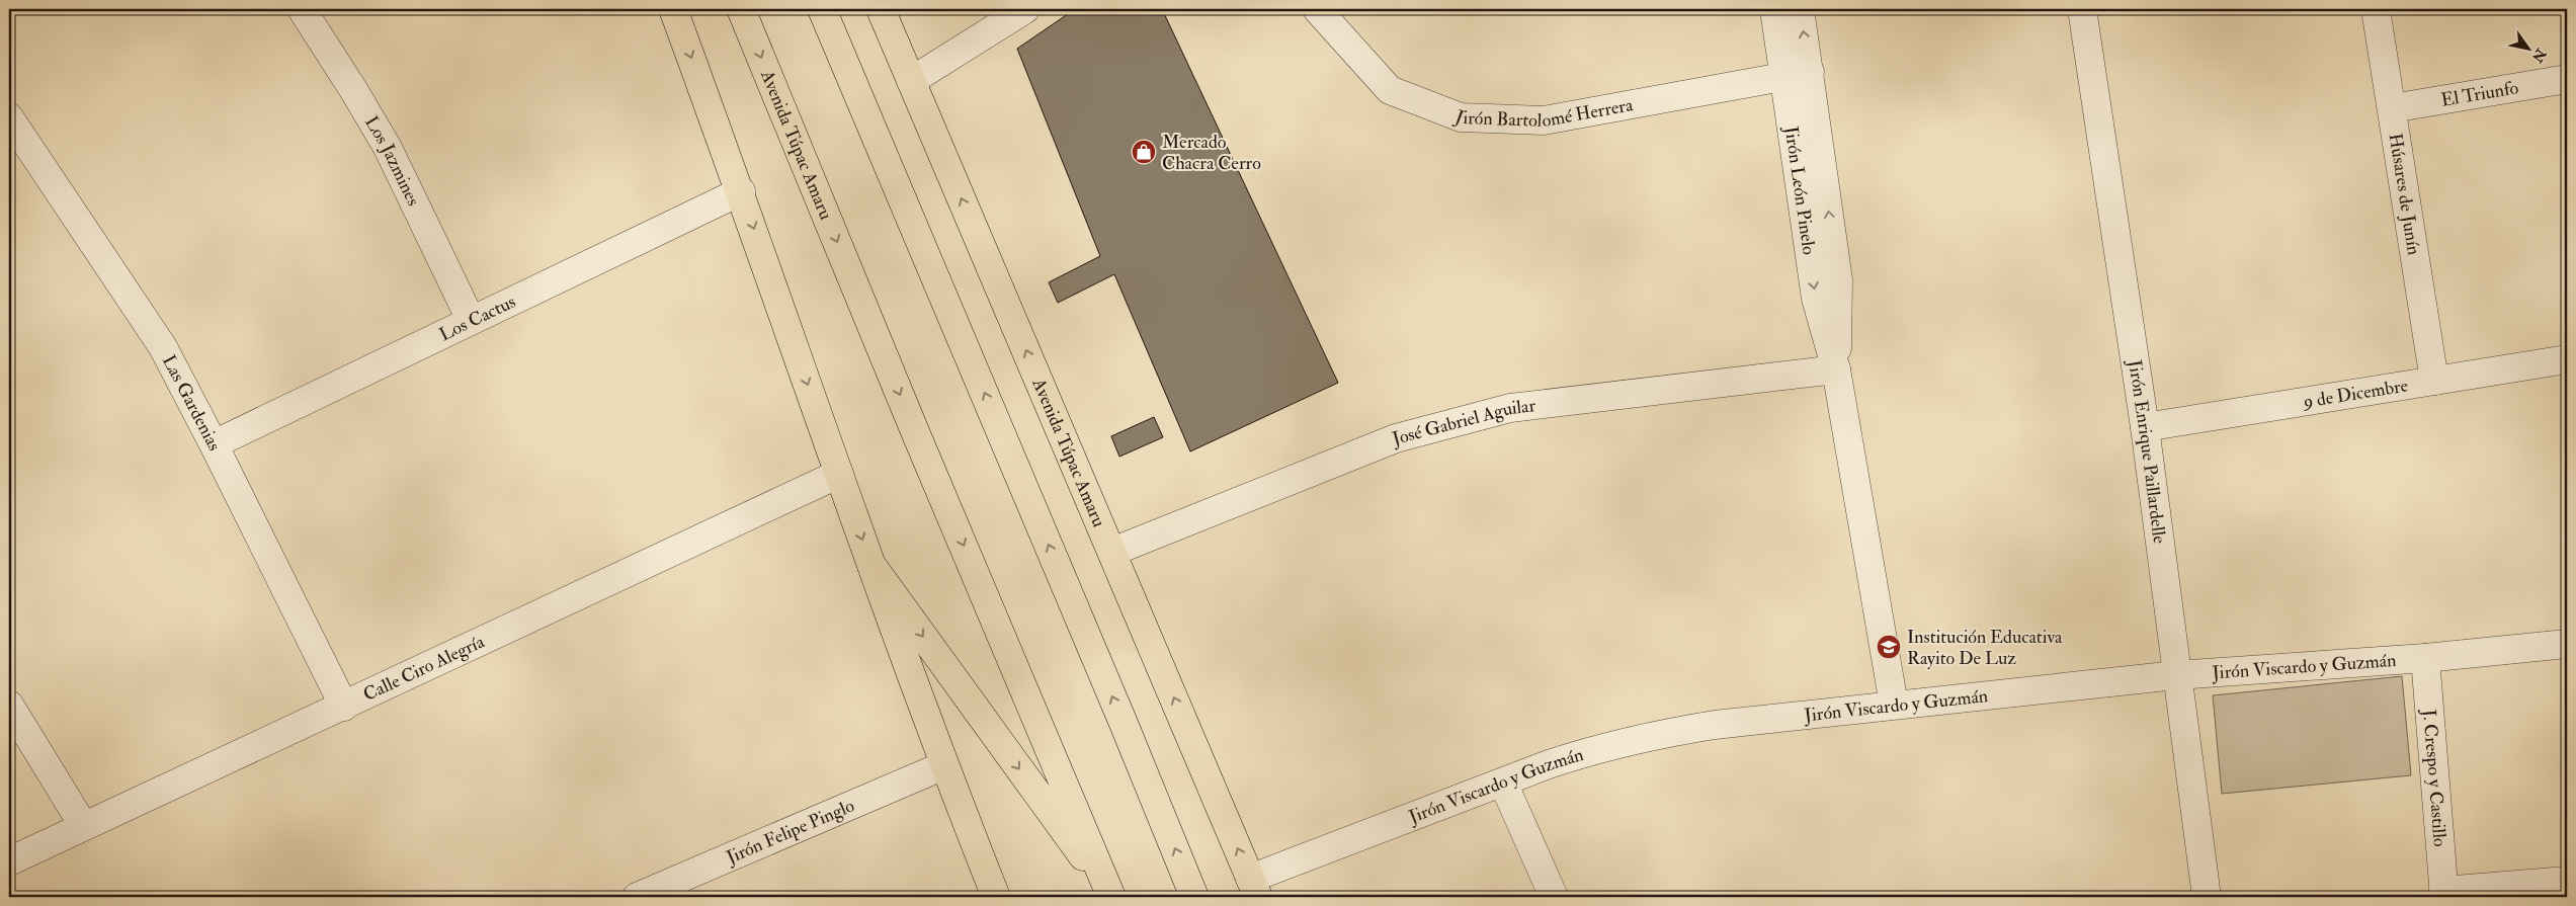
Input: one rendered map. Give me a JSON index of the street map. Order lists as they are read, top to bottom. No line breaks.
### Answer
{"streets":{"main road":["Avenida Túpac Amaru"],"street":["El Triunfo","Jirón Bartolomé Herrera","Los Jazmines","Jirón León Pinelo","Húsares de Junín","Los Cactus","9 de Dicembre","Las Gardenias","José Gabriel Aguilar","Jirón Enrique Paillardelle","Jirón Viscardo y Guzmán","Calle Ciro Alegría","J. Crespo y Castillo","Jirón Felipe Pinglo"]},"crossings":[["El Triunfo","Húsares de Junín"],["Jirón Bartolomé Herrera","Jirón León Pinelo"],["Avenida Túpac Amaru","José Gabriel Aguilar"],["Avenida Túpac Amaru","Jirón Viscardo y Guzmán"],["Los Jazmines","Los Cactus"],["Jirón León Pinelo","José Gabriel Aguilar"],["Jirón León Pinelo","Jirón Viscardo y Guzmán"],["Húsares de Junín","9 de Dicembre"],["Los Cactus","Las Gardenias"],["9 de Dicembre","Jirón Enrique Paillardelle"],["Las Gardenias","Calle Ciro Alegría"],["Jirón Enrique Paillardelle","Jirón Viscardo y Guzmán"],["Jirón Viscardo y Guzmán","J. Crespo y Castillo"]],"places":{"shop":["Mercado Chacra Cerro"],"school or university":["Institución Educativa Rayito De Luz"]},"north":"bottom right"}
